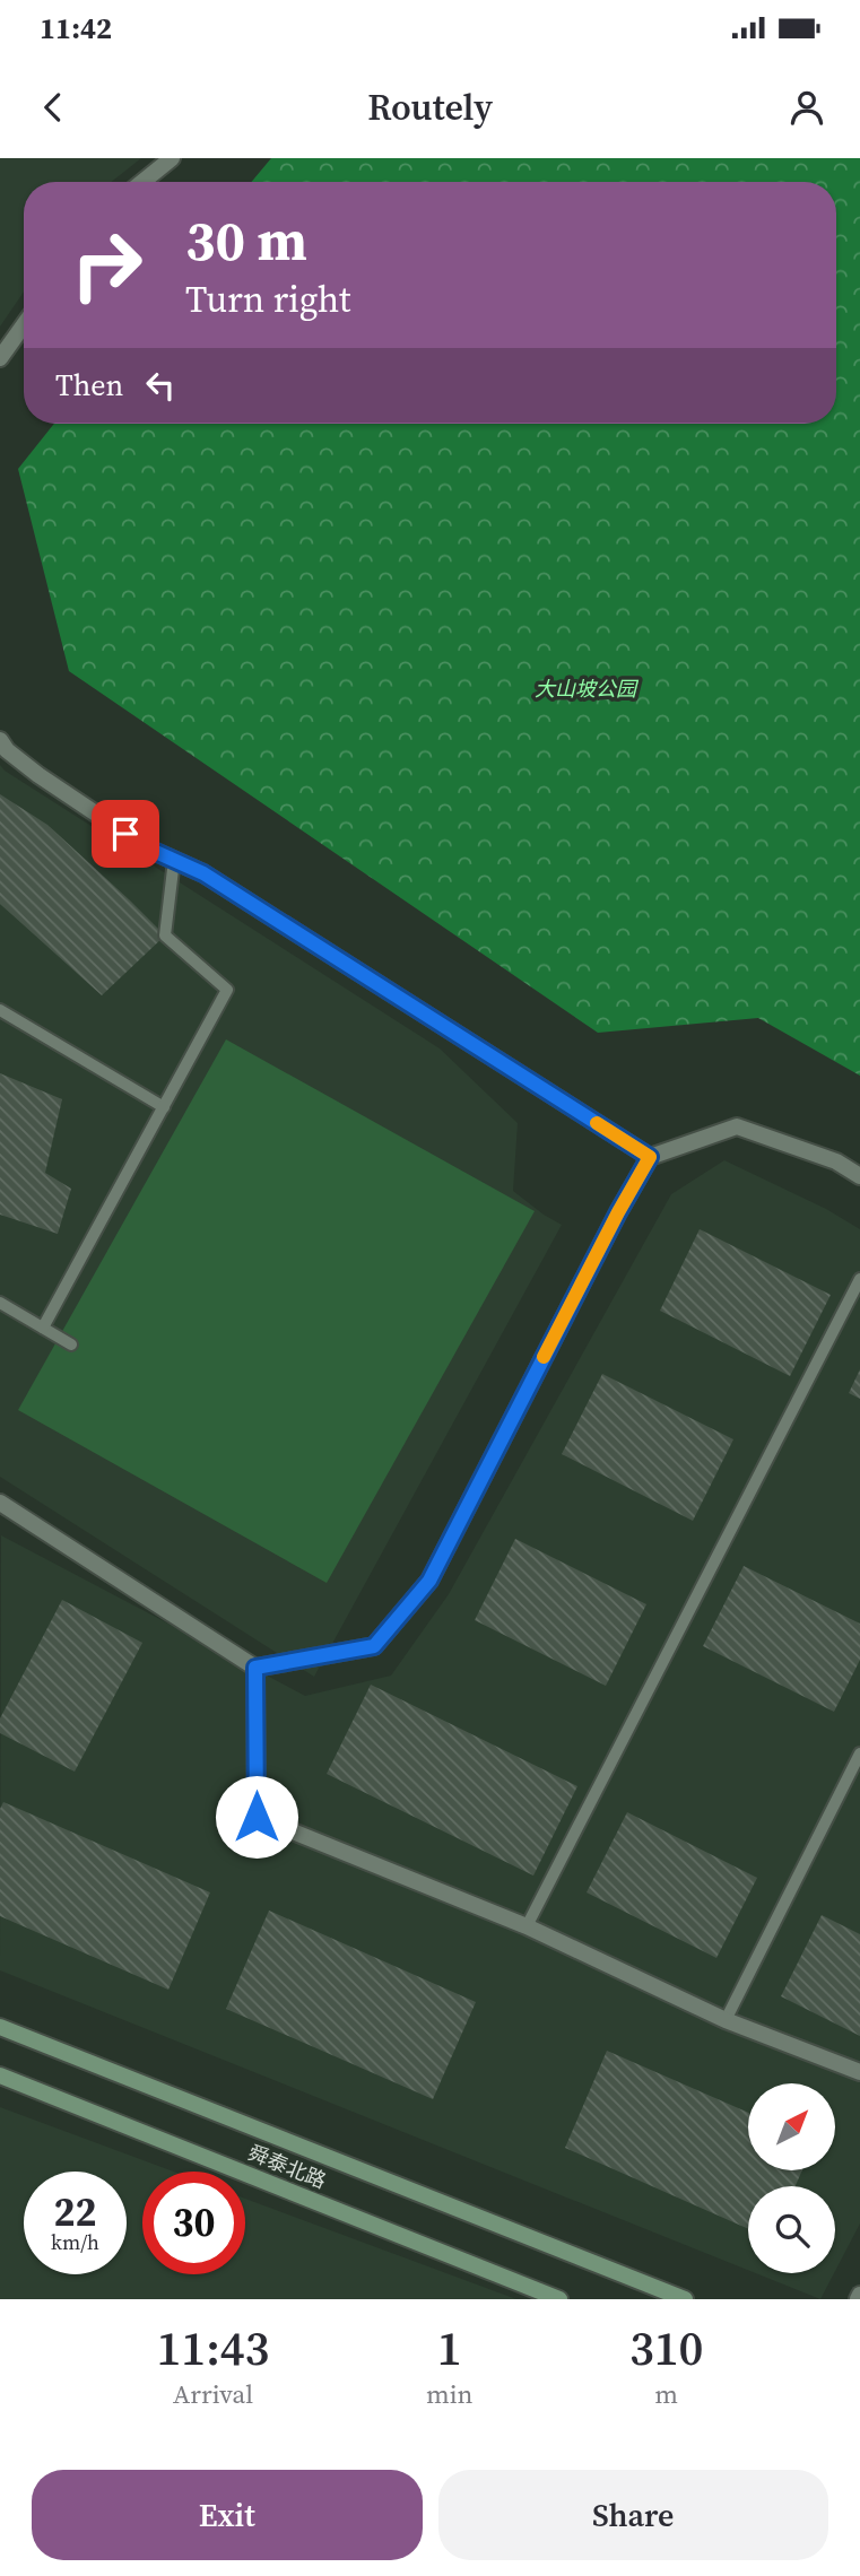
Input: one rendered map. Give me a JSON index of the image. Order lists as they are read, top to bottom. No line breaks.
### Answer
{"streets":{"main road":["舜泰北路"]},"parks":["大山坡公园"],"north":"top right","page":{"status":"11:42","header":"Routely","turn":["30 m","Turn right"],"then":"Then","speed":"22 km/h","limit":"30","eta":["11:43","Arrival","1","min","310","m"],"buttons":["Exit","Share"]}}
